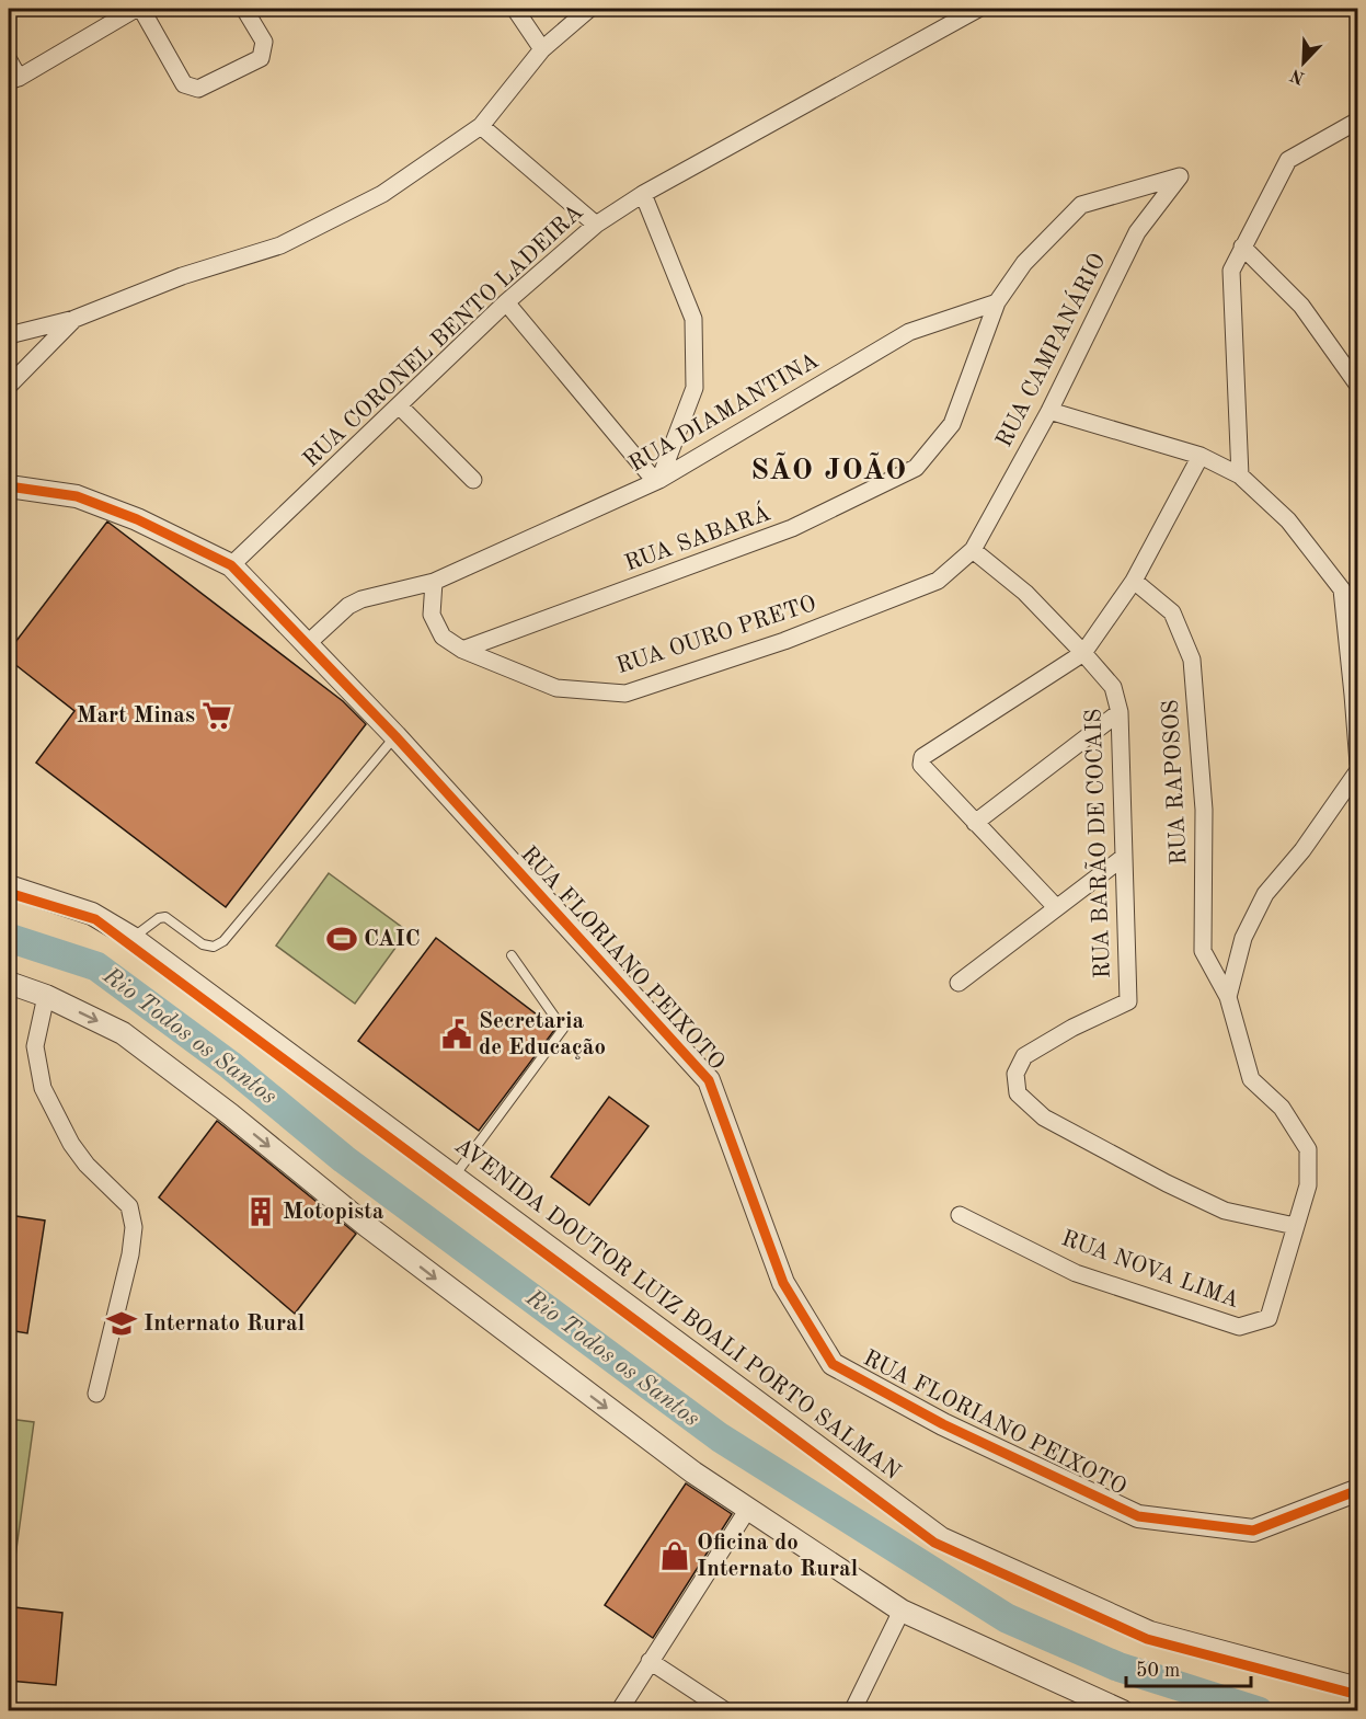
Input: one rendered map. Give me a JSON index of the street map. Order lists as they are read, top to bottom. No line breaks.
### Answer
{"streets":{"street":["RUA CORONEL BENTO LADEIRA","RUA CAMPANÁRIO","RUA DIAMANTINA","RUA SABARÁ","RUA OURO PRETO","RUA RAPOSOS","RUA BARÃO DE COCAIS","RUA FLORIANO PEIXOTO","RUA NOVA LIMA","AVENIDA DOUTOR LUIZ BOALI PORTO SALMAN"]},"crossings":[["RUA CORONEL BENTO LADEIRA","RUA FLORIANO PEIXOTO"],["RUA CAMPANÁRIO","RUA SABARÁ"],["RUA CAMPANÁRIO","RUA OURO PRETO"],["RUA CAMPANÁRIO","RUA BARÃO DE COCAIS"],["RUA DIAMANTINA","RUA SABARÁ"],["RUA DIAMANTINA","RUA FLORIANO PEIXOTO"],["RUA SABARÁ","RUA OURO PRETO"],["RUA OURO PRETO","RUA BARÃO DE COCAIS"],["RUA RAPOSOS","RUA NOVA LIMA"],["RUA BARÃO DE COCAIS","RUA NOVA LIMA"]],"districts":["SÃO JOÃO"],"water":["Rio Todos os Santos"],"places":{"supermarket":["Mart Minas"],"sports":["CAIC"],"public building":["Secretaria de Educação"],"building":["Motopista"],"school or university":["Internato Rural"],"shop":["Oficina do Internato Rural"]},"scale_bar":"50 m","north":"bottom left"}
